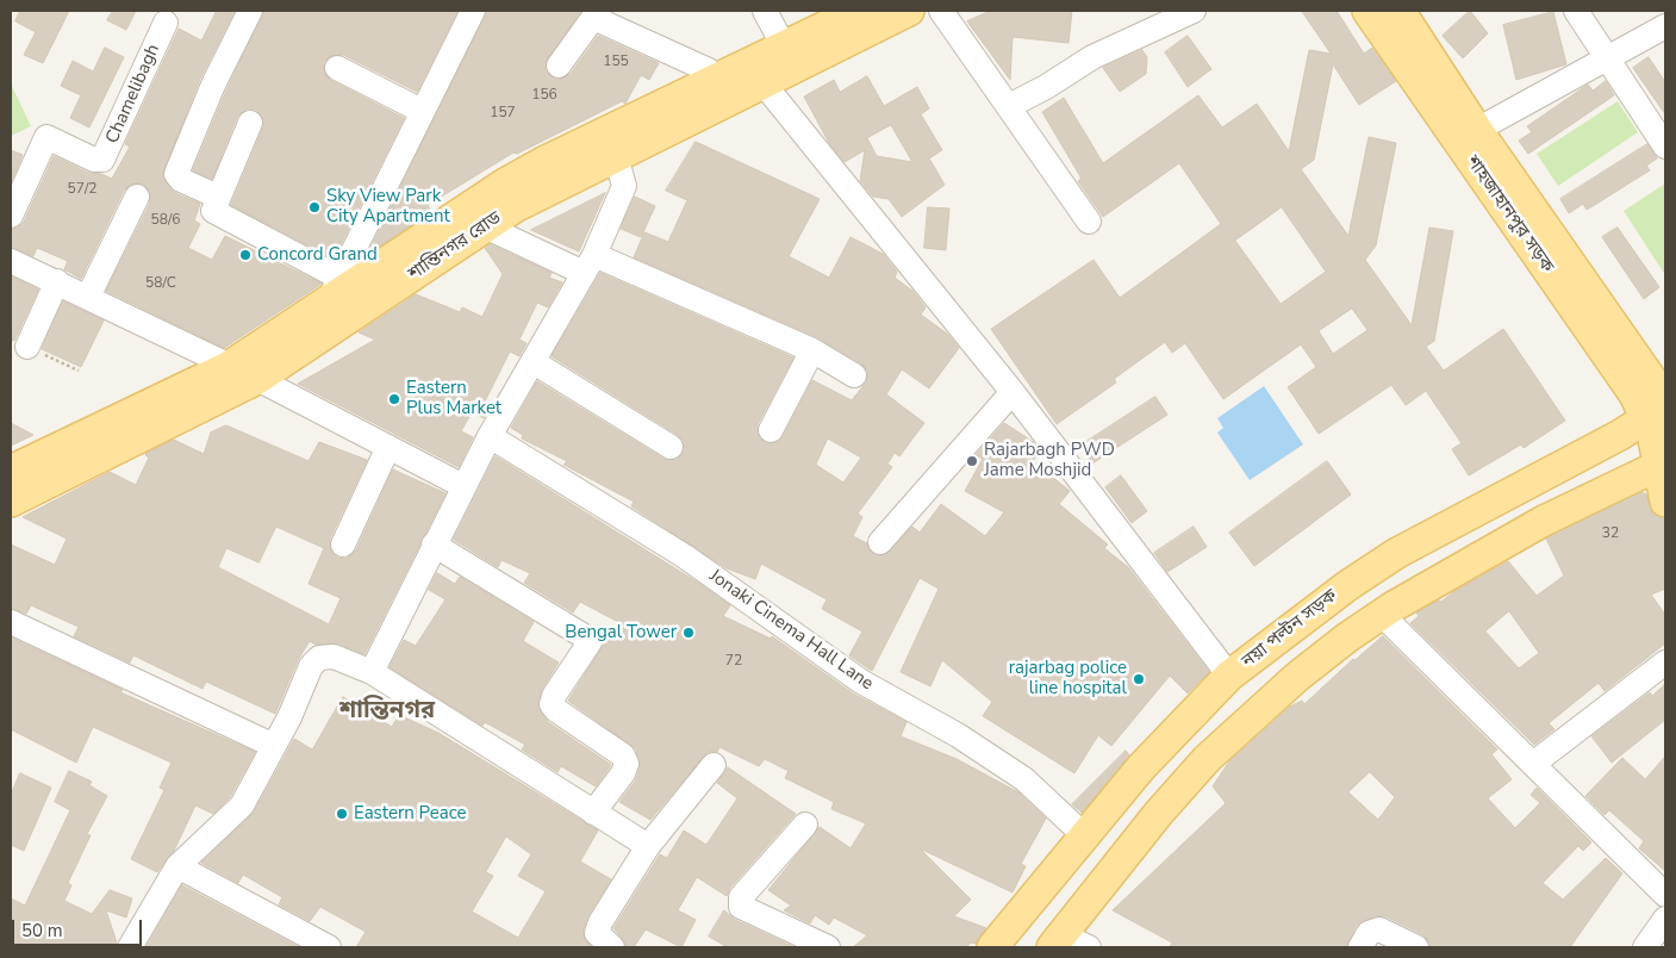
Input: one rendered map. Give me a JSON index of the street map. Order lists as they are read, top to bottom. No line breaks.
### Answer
{"streets":{"main road":["শাহজাহানপুর সড়ক","শান্তিনগর রোড","নয়া পল্টন সড়ক"],"street":["Chamelibagh","Jonaki Cinema Hall Lane"]},"crossings":[["শাহজাহানপুর সড়ক","নয়া পল্টন সড়ক"],["নয়া পল্টন সড়ক","Jonaki Cinema Hall Lane"]],"districts":["শান্তিনগর"],"places":["Sky View Park City Apartment","Concord Grand","Eastern Plus Market","Rajarbagh PWD Jame Moshjid","Bengal Tower","rajarbag police line hospital","Eastern Peace"],"house_numbers":["155","156","157","57/2","58/6","58/C","32","72"],"scale_bar":"50 m"}
